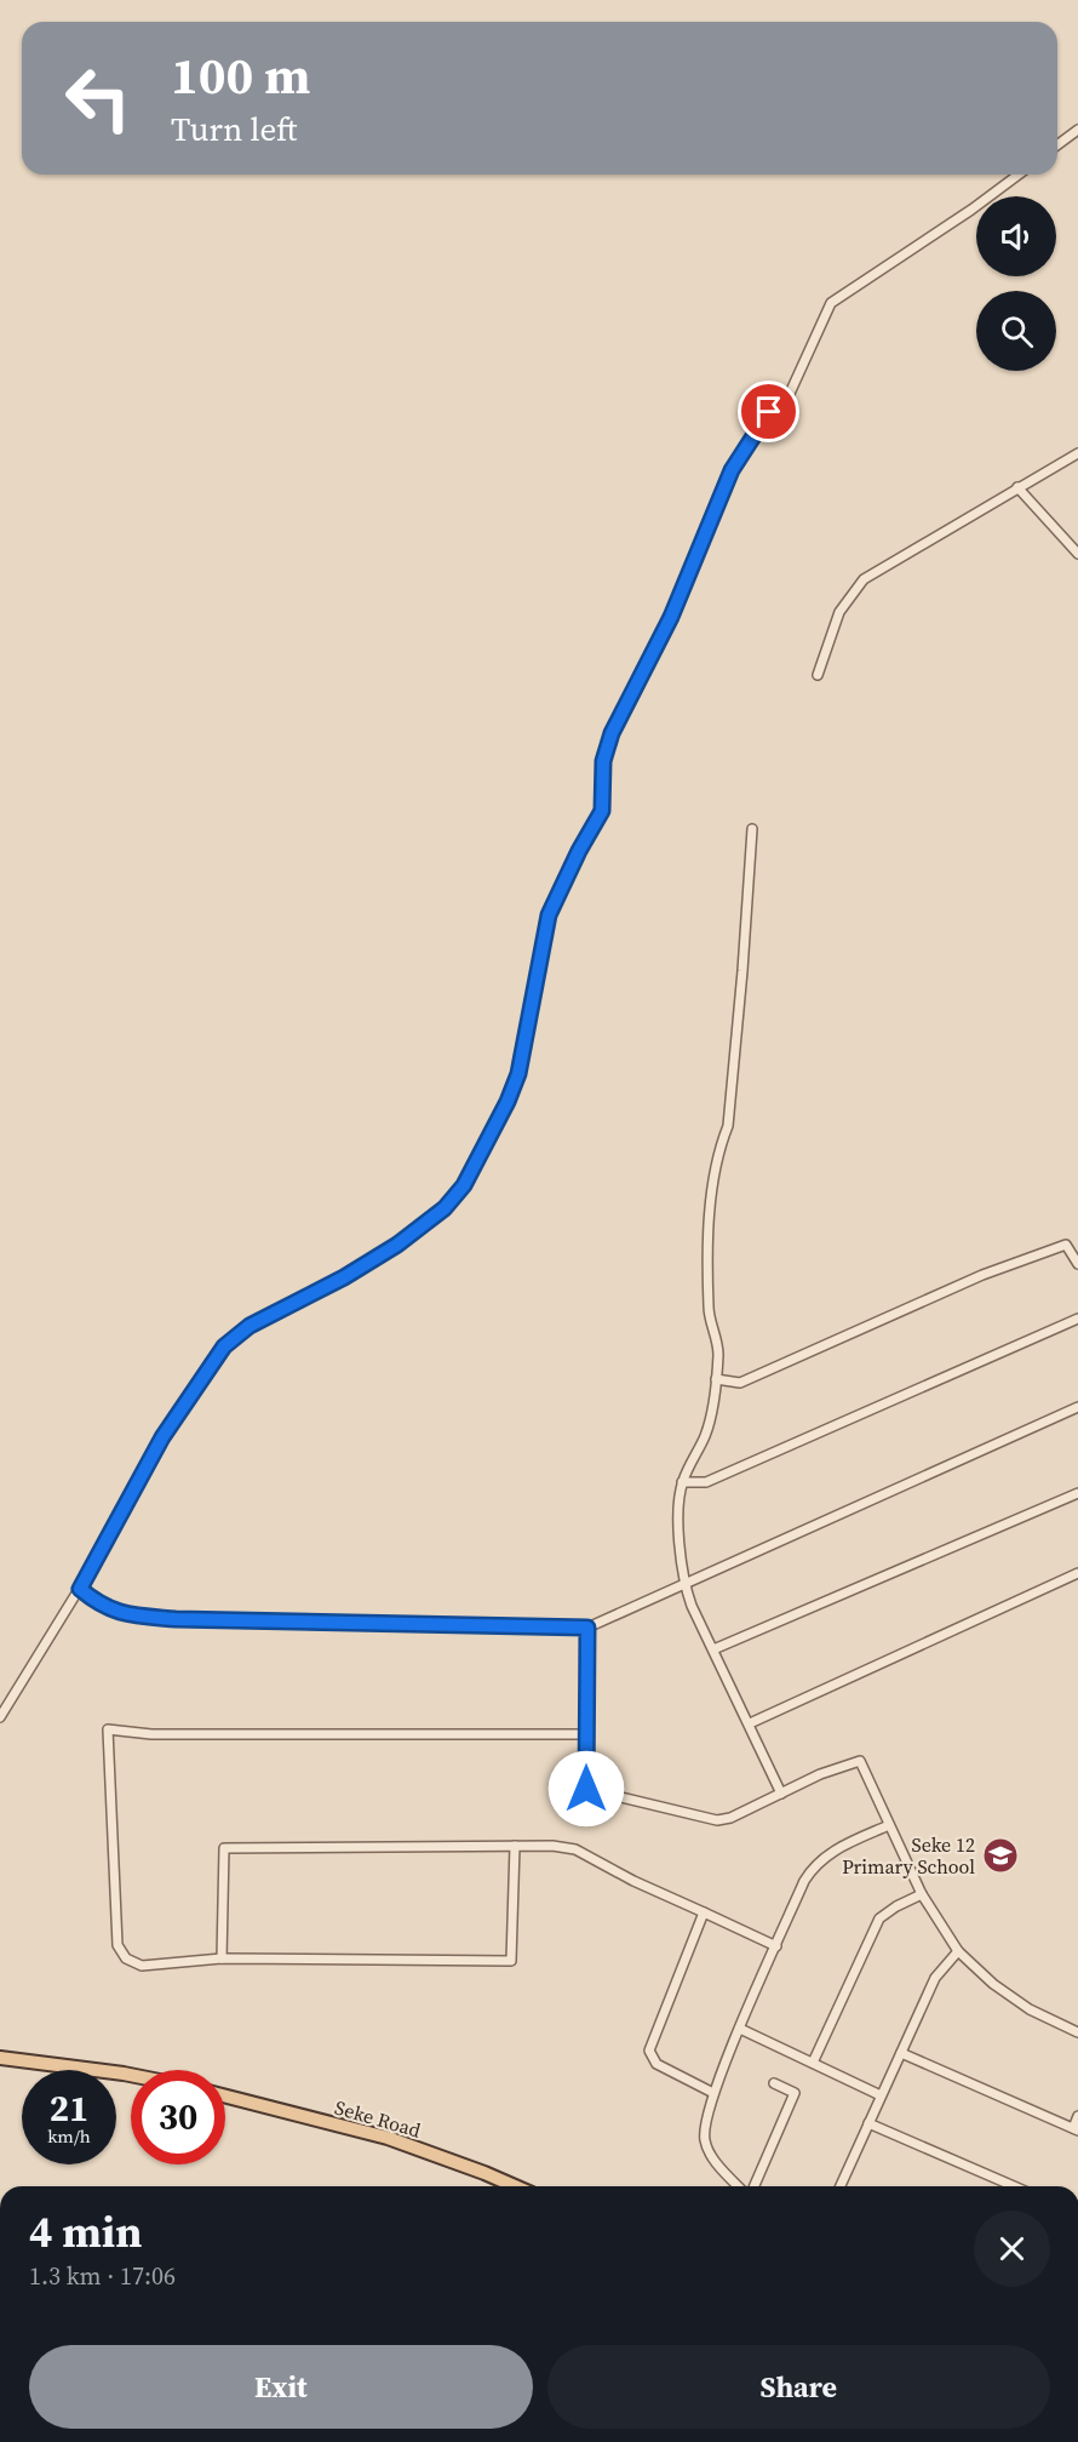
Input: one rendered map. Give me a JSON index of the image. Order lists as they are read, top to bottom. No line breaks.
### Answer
{"streets":{"main road":["Seke Road"]},"places":{"school or university":["Seke 12 Primary School"]},"page":{"turn":["100 m","Turn left"],"speed":"21 km/h","limit":"30","heading":["4 min","1.3 km · 17:06"],"buttons":["Exit","Share"]}}
